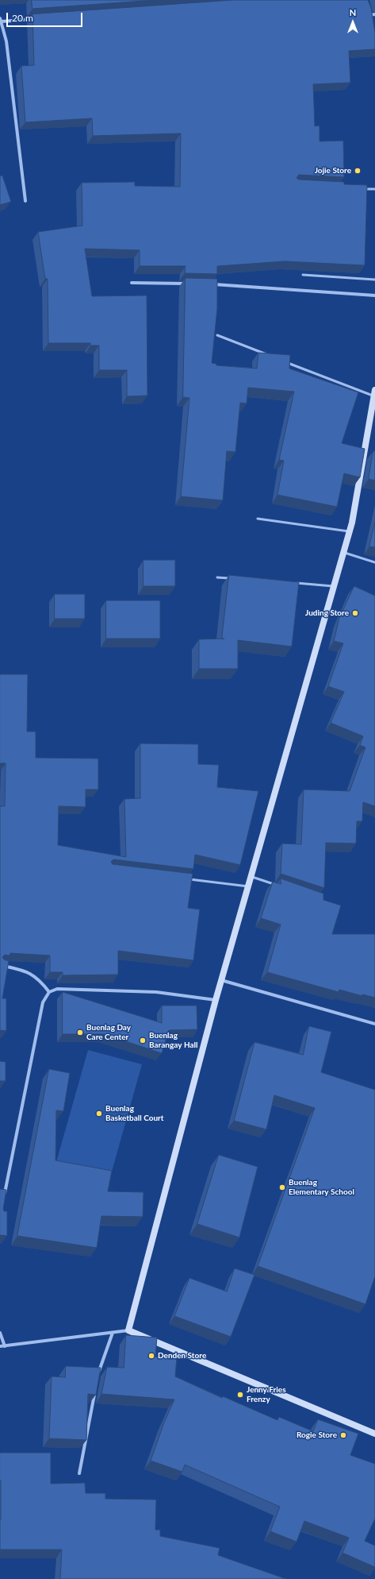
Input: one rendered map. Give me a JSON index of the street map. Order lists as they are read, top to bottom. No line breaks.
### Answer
{"places":["Jojie Store","Juding Store","Buenlag Day Care Center","Buenlag Barangay Hall","Buenlag Basketball Court","Buenlag Elementary School","Denden Store","Jenny Fries Frenzy","Rogie Store"],"scale_bar":"20 m","north":"top"}
